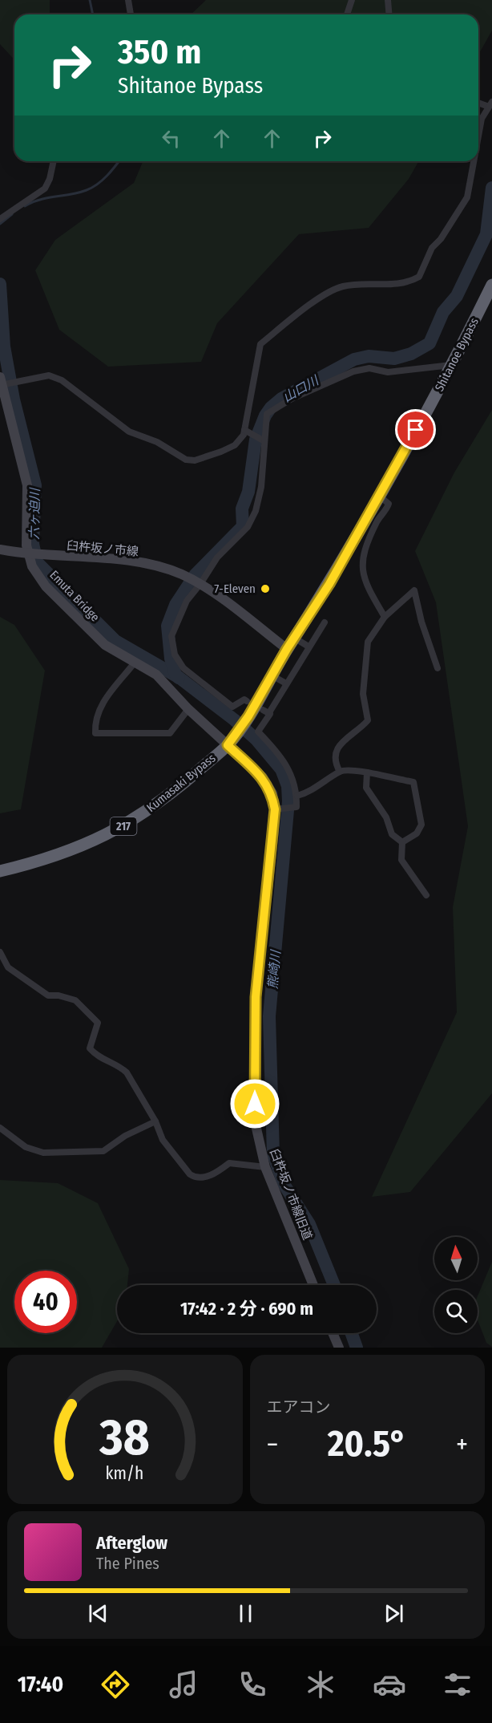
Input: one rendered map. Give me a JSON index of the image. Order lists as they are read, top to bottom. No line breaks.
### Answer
{"streets":{"highway":["Shitanoe Bypass","Kumasaki Bypass","217"],"main road":["臼杵坂ノ市線","Emuta Bridge","臼杵坂ノ市線旧道"]},"crossings":[["Shitanoe Bypass","Emuta Bridge"],["Shitanoe Bypass","Kumasaki Bypass"],["Shitanoe Bypass","臼杵坂ノ市線旧道"],["Emuta Bridge","Kumasaki Bypass"],["Emuta Bridge","臼杵坂ノ市線旧道"],["Kumasaki Bypass","臼杵坂ノ市線旧道"]],"water":["山口川","六ヶ迫川","熊崎川"],"places":["7-Eleven"],"north":"top","page":{"turn":["350 m","Shitanoe Bypass"],"limit":"40","trip":"17:42 · 2 分 · 690 m","tile":"エアコン","heat":["−","20.5°","+"],"song":["Afterglow","The Pines"],"tabs":"17:40","gauge":["38","km/h"]}}
